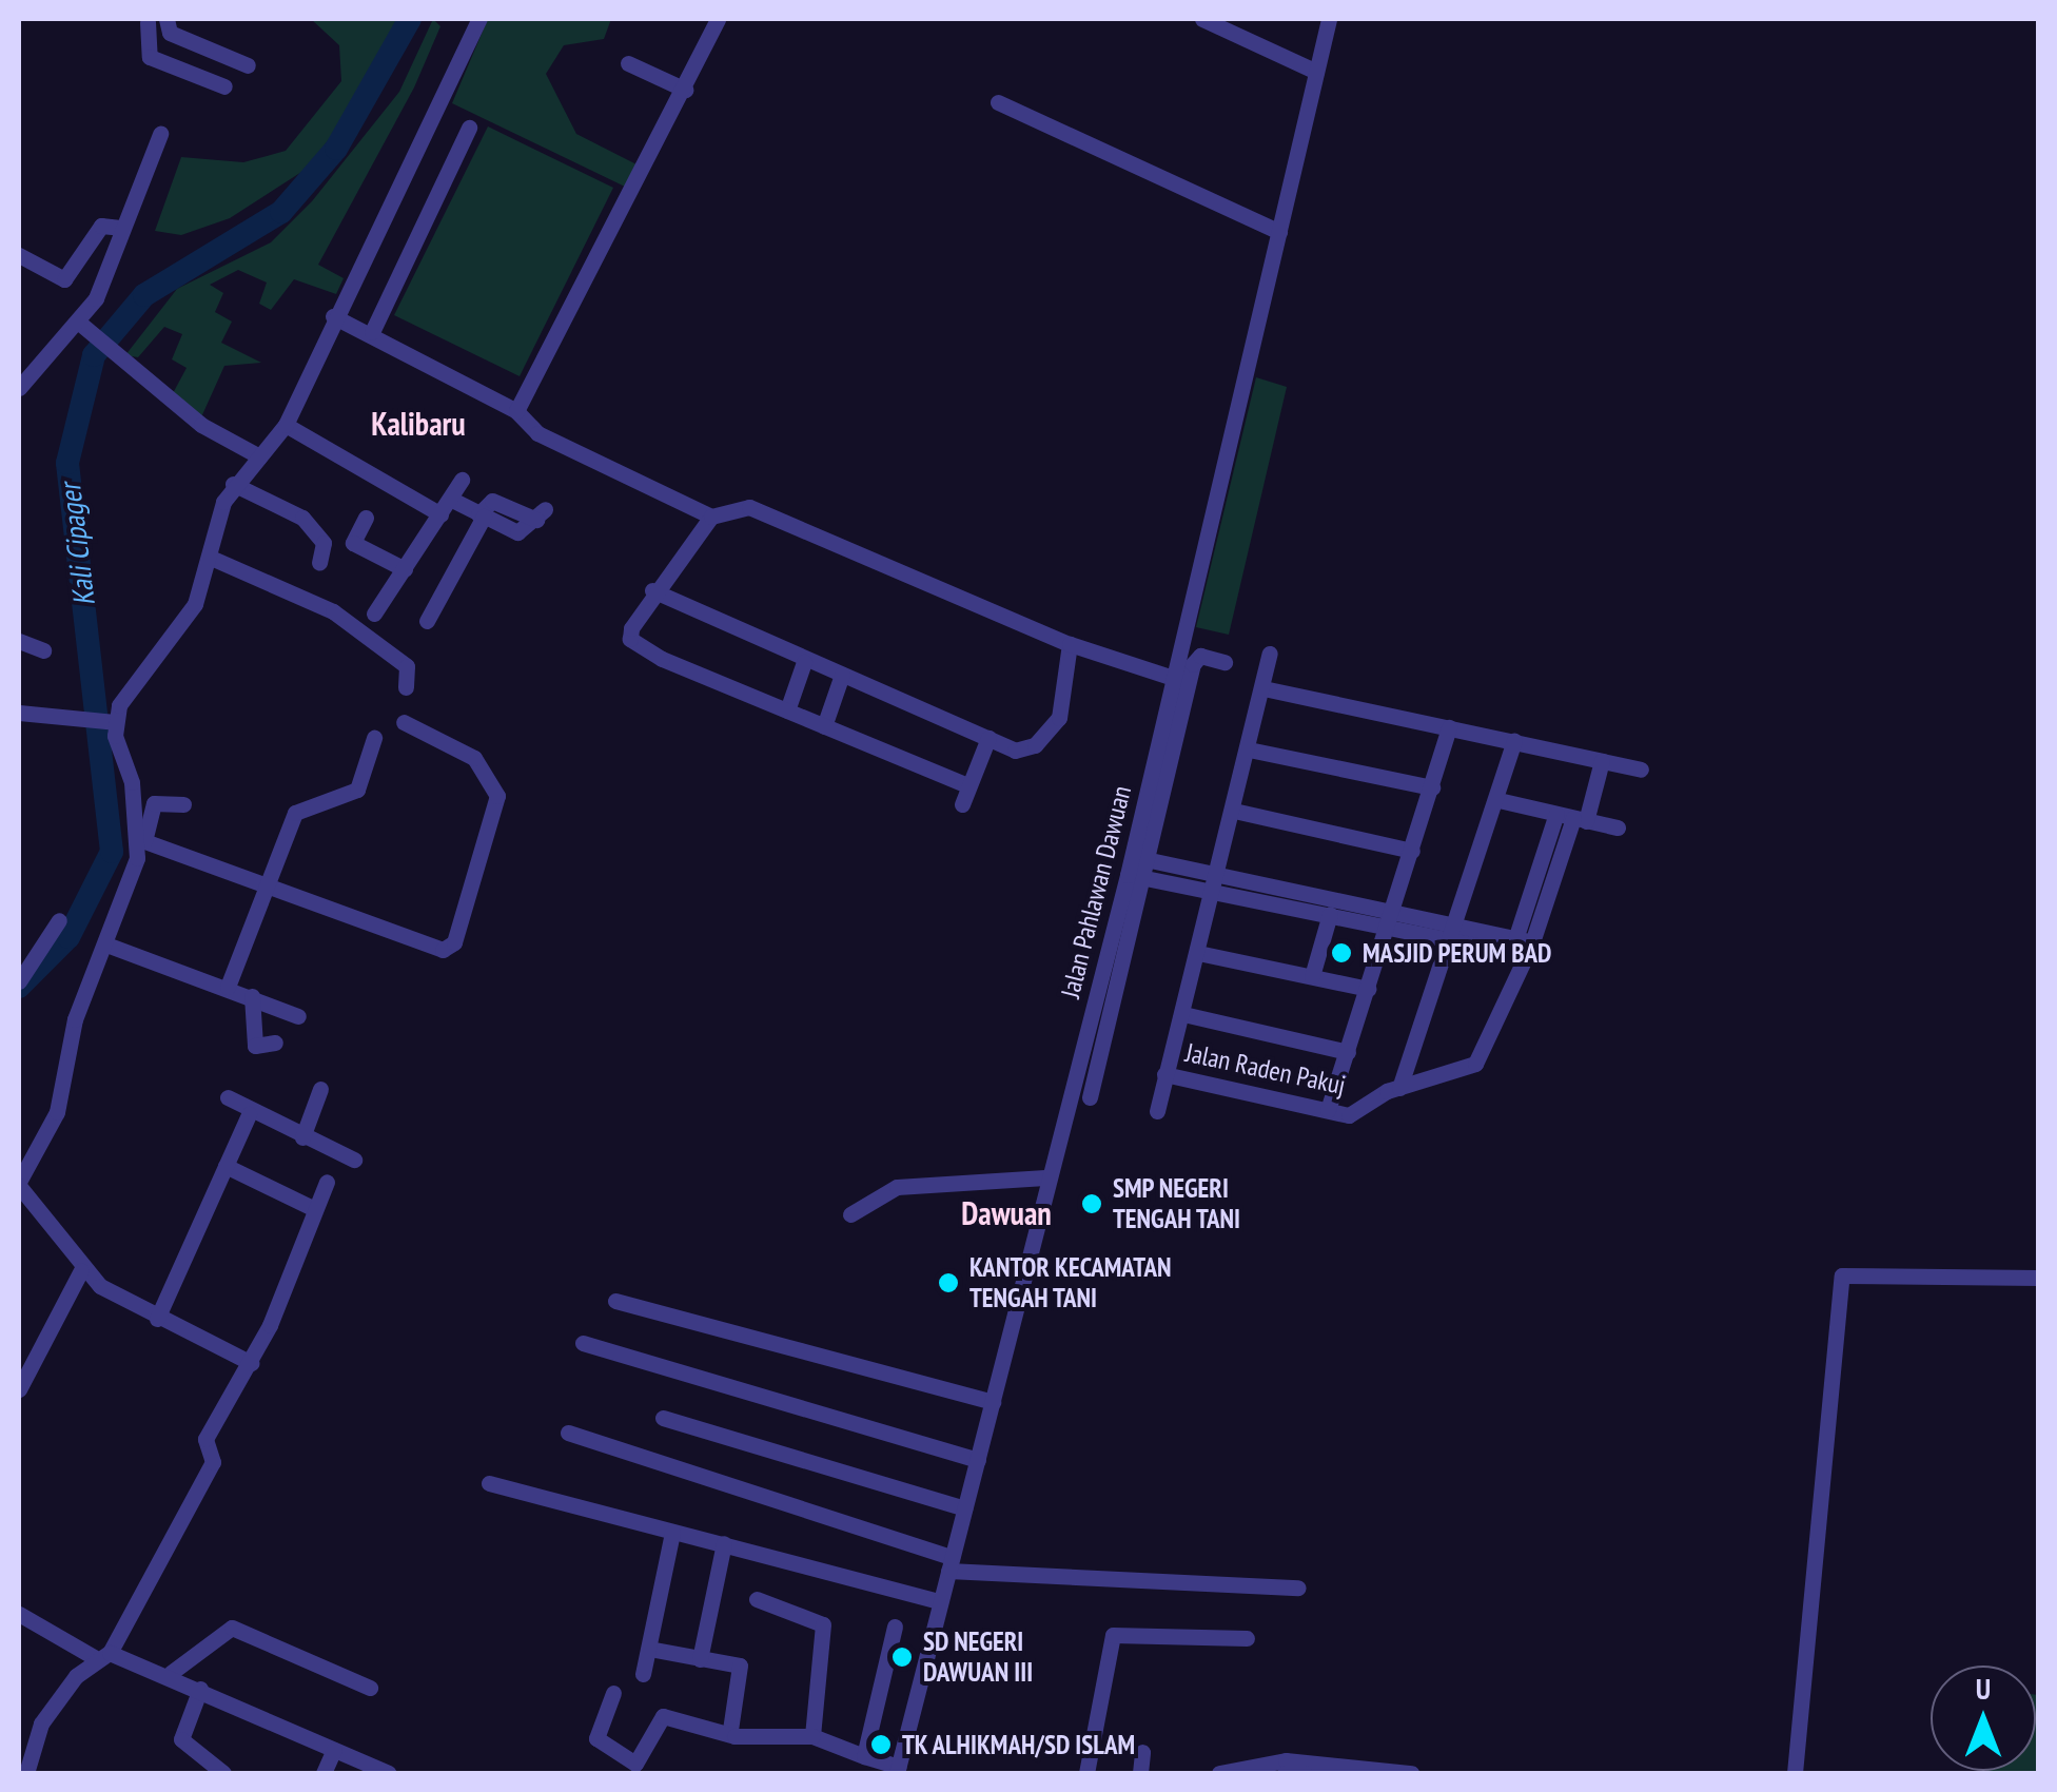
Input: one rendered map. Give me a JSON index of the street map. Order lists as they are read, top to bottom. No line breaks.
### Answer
{"streets":{"street":["Jalan Pahlawan Dawuan","Jalan Raden Pakuj"]},"districts":["Kalibaru","Dawuan"],"water":["Kali Cipager"],"places":["MASJID PERUM BAD","SMP NEGERI TENGAH TANI","KANTOR KECAMATAN TENGAH TANI","SD NEGERI DAWUAN III","TK ALHIKMAH/SD ISLAM"],"north":"top"}
